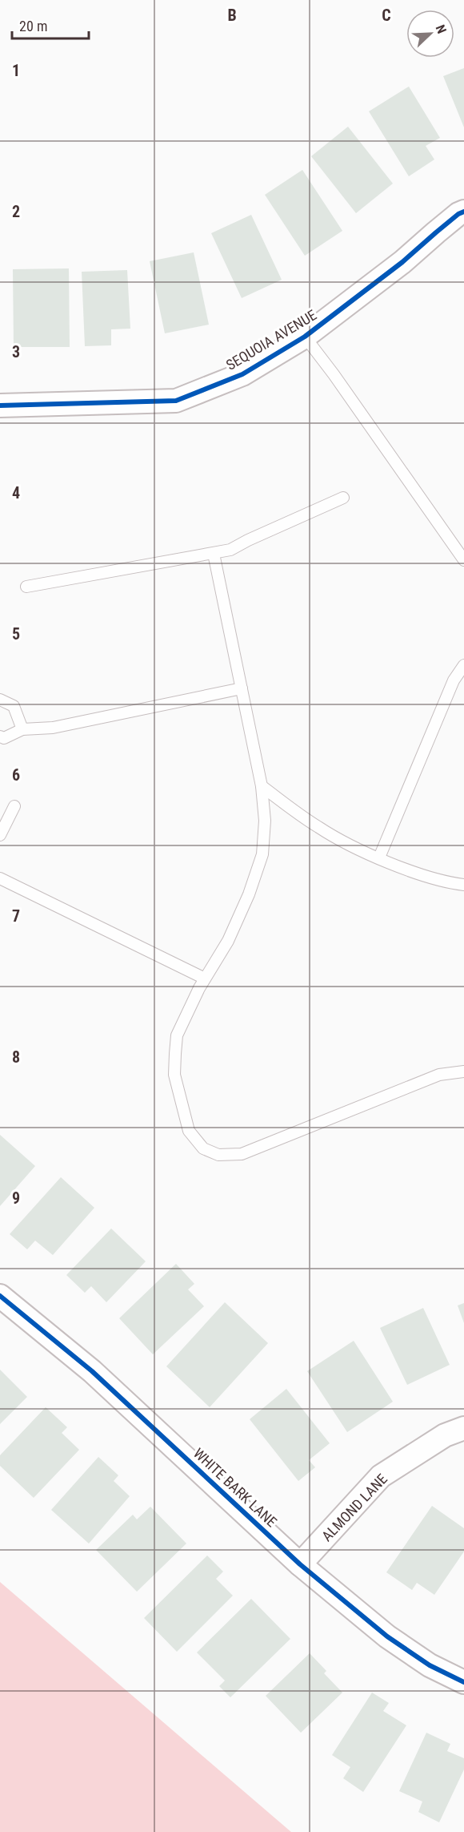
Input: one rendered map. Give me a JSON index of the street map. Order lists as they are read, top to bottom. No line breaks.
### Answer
{"streets":{"street":["SEQUOIA AVENUE","WHITE BARK LANE","ALMOND LANE"]},"crossings":[["WHITE BARK LANE","ALMOND LANE"]],"scale_bar":"20 m","north":"top right","grid":{"columns":["B","C"],"rows":["1","2","3","4","5","6","7","8","9"]}}
